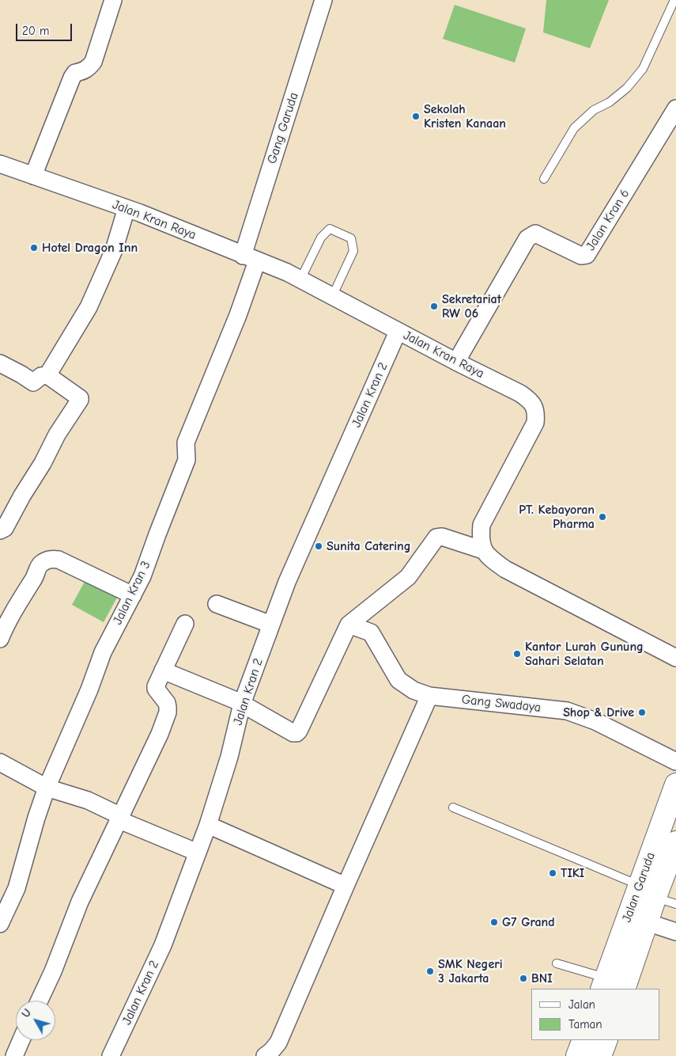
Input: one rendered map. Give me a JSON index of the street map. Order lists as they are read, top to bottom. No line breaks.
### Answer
{"streets":{"main road":["Jalan Garuda"],"street":["Gang Garuda","Jalan Kran Raya","Jalan Kran 6","Jalan Kran 2","Jalan Kran 3","Gang Swadaya"]},"crossings":[["Gang Garuda","Jalan Kran Raya"],["Gang Garuda","Jalan Kran 3"],["Jalan Kran Raya","Jalan Kran 6"],["Jalan Kran Raya","Jalan Kran 2"],["Jalan Kran Raya","Jalan Kran 3"]],"places":["Sekolah Kristen Kanaan","Hotel Dragon Inn","Sekretariat RW 06","PT. Kebayoran Pharma","Sunita Catering","Kantor Lurah Gunung Sahari Selatan","Shop & Drive","TIKI","G7 Grand","SMK Negeri 3 Jakarta","BNI"],"legend":["Jalan","Taman"],"scale_bar":"20 m","north":"top left"}
